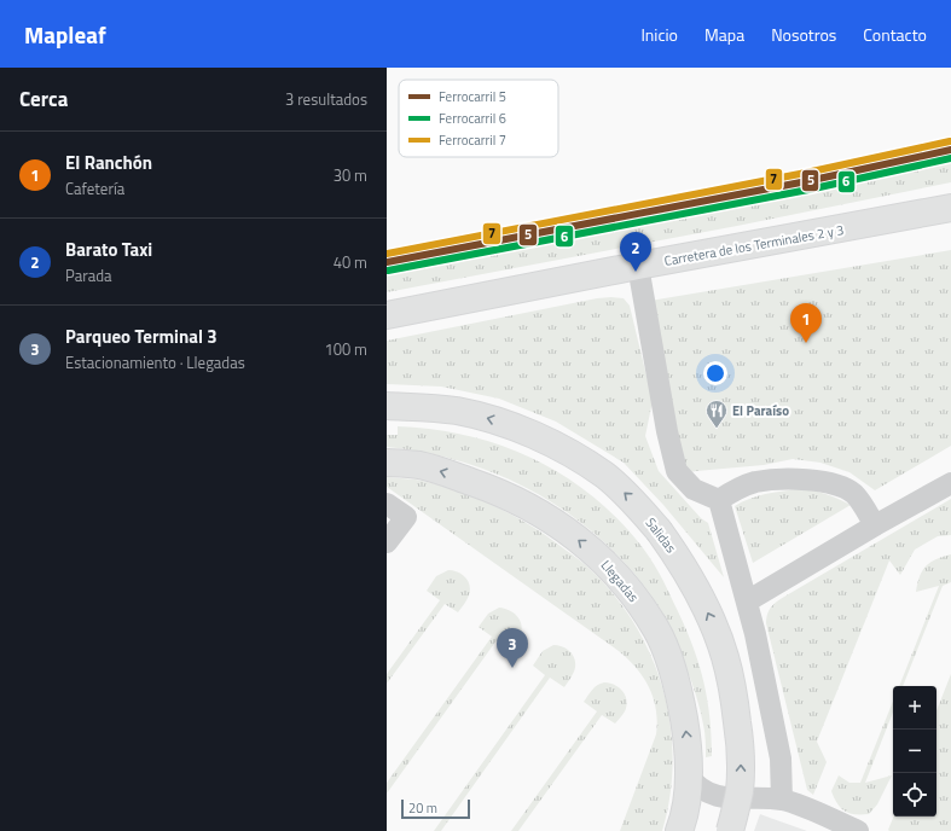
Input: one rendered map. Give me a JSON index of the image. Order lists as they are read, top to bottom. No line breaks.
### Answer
{"streets":{"main road":["Carretera de los Terminales 2 y 3","Salidas","Llegadas"]},"one_way":["Salidas","Llegadas"],"places":{"restaurant":["El Paraíso"]},"lines":["rail line 7","rail line 5","rail line 6"],"legend":["Ferrocarril 5","Ferrocarril 6","Ferrocarril 7"],"scale_bar":"20 m","page":{"header":"Mapleaf","nav":["Inicio","Mapa","Nosotros","Contacto"],"heading":["Cerca","3 resultados"],"list":[{"mark":"1","name":"El Ranchón","note":"Cafetería","value":"30 m"},{"mark":"2","name":"Barato Taxi","note":"Parada","value":"40 m"},{"mark":"3","name":"Parqueo Terminal 3","note":"Estacionamiento · Llegadas","value":"100 m"}],"pins":["2","1","3"],"map_buttons":["+","−"],"scale":"20 m"}}
